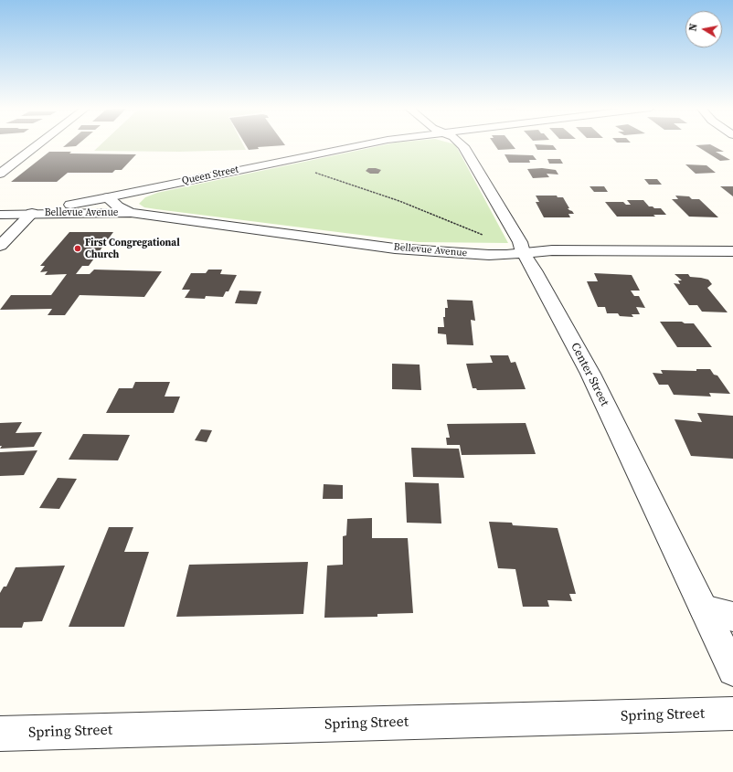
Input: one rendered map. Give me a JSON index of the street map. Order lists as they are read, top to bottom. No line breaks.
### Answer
{"streets":{"street":["Queen Street","Bellevue Avenue","Center Street","Spring Street"]},"crossings":[["Queen Street","Bellevue Avenue"],["Bellevue Avenue","Center Street"]],"places":["First Congregational Church"],"north":"left"}
